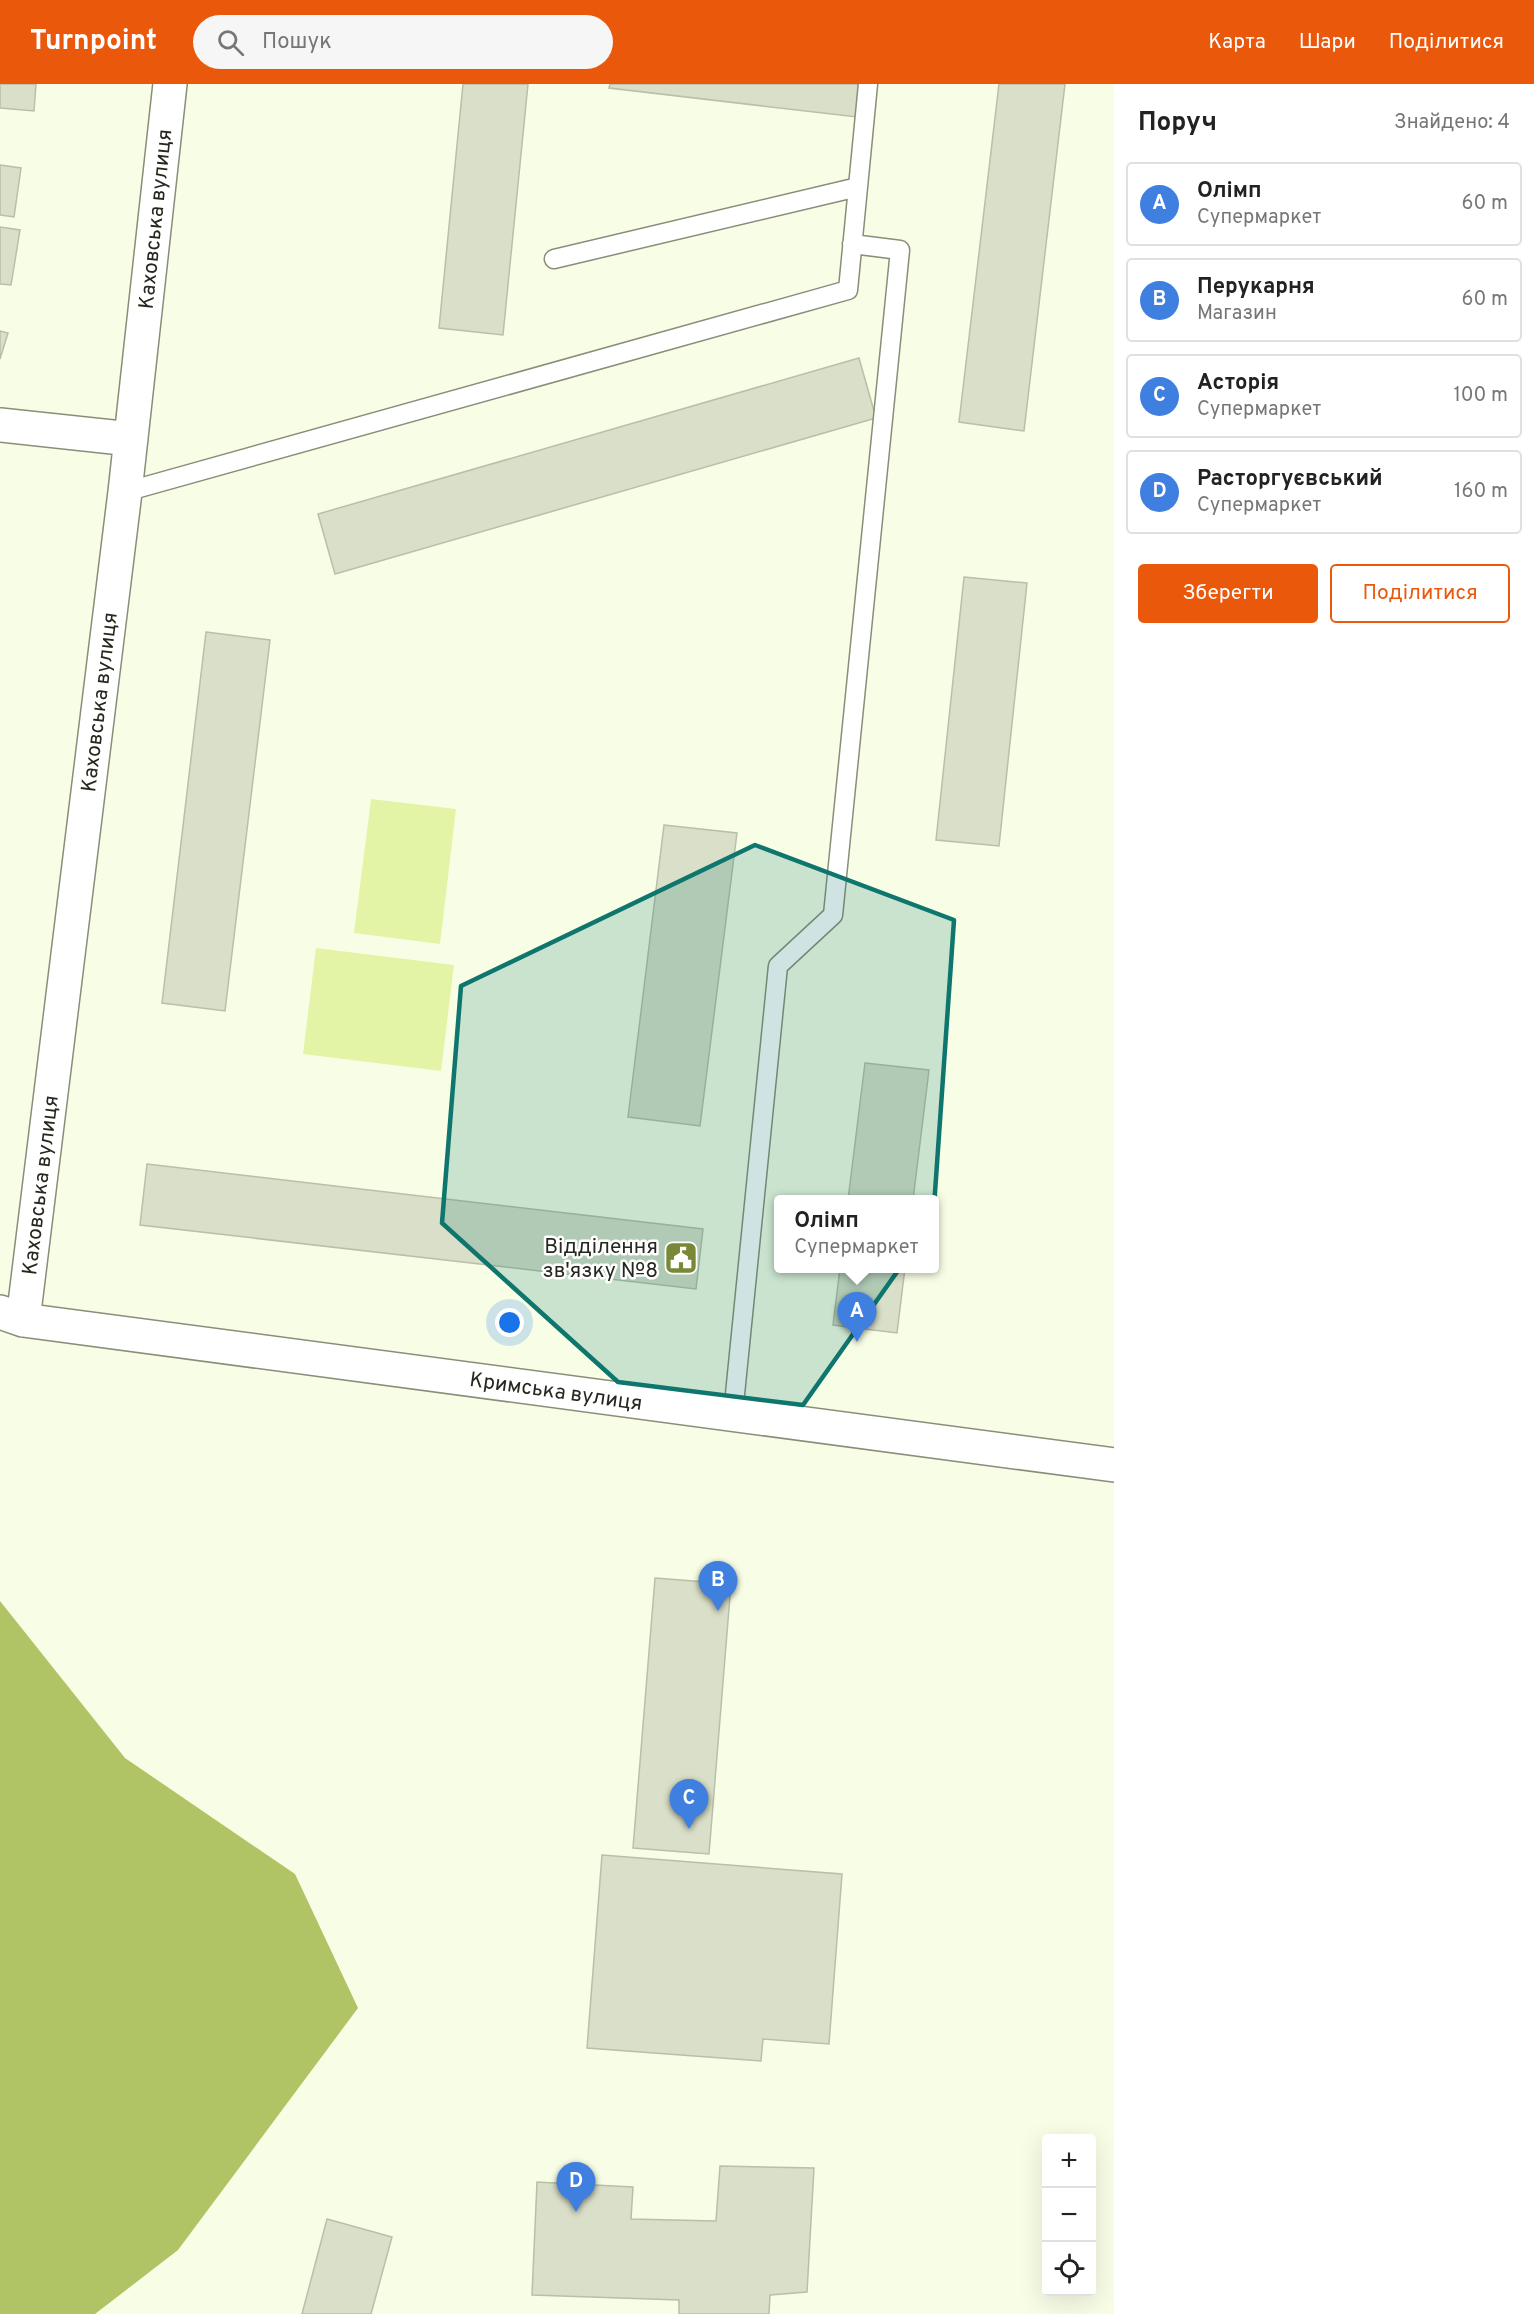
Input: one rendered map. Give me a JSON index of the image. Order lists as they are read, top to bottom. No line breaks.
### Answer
{"streets":{"street":["Каховська вулиця","Кримська вулиця"]},"crossings":[["Каховська вулиця","Кримська вулиця"]],"places":{"public building":["Відділення зв'язку №8"]},"page":{"header":"Turnpoint","search":"Пошук","nav":["Карта","Шари","Поділитися"],"heading":["Поруч","Знайдено: 4"],"list":[{"mark":"A","name":"Олімп","note":"Супермаркет","value":"60 m"},{"mark":"B","name":"Перукарня","note":"Магазин","value":"60 m"},{"mark":"C","name":"Асторія","note":"Супермаркет","value":"100 m"},{"mark":"D","name":"Расторгуєвський","note":"Супермаркет","value":"160 m"}],"buttons":["Зберегти","Поділитися"],"popup":["Олімп","Супермаркет"],"pins":["A","B","C","D"],"map_buttons":["+","−"]}}
